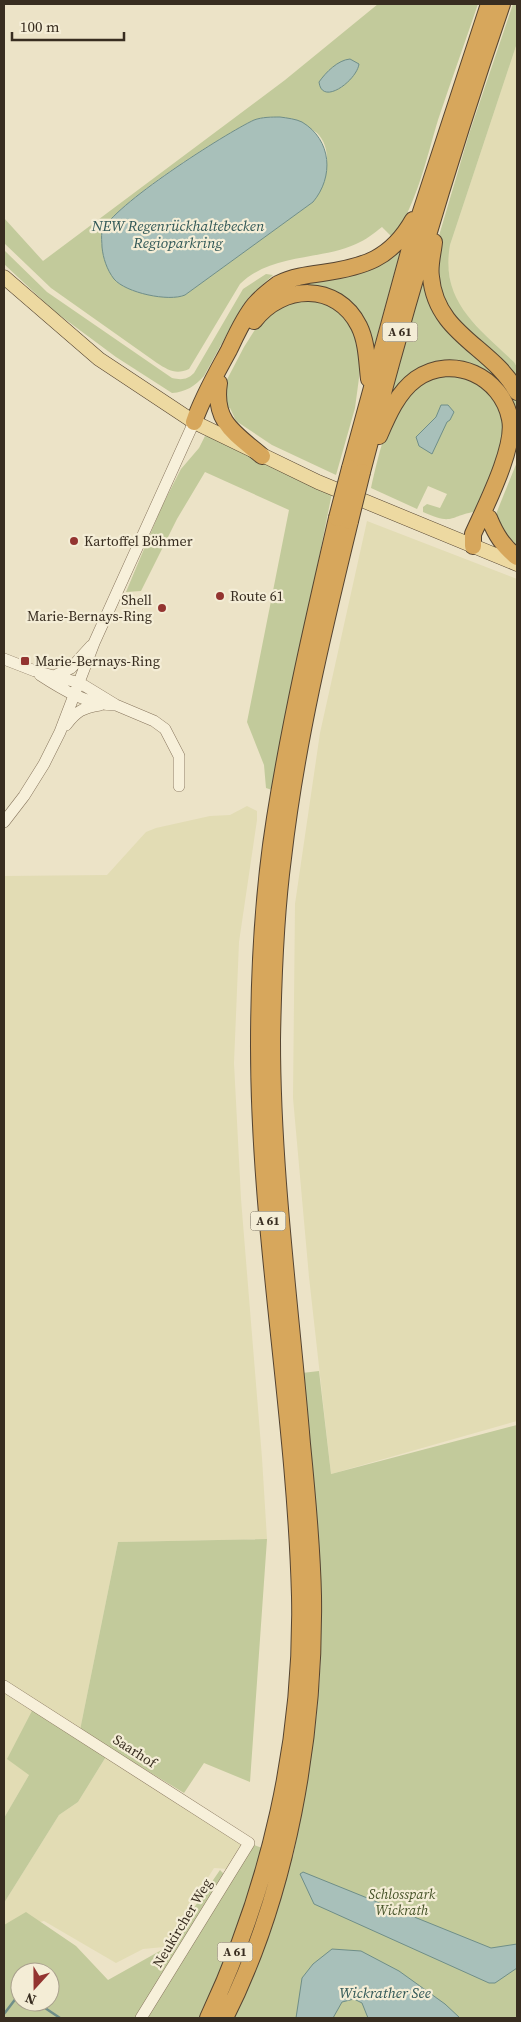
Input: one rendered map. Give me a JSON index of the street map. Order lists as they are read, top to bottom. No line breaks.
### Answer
{"streets":{"highway":["A 61"],"street":["Saarhof","Neukircher Weg"]},"crossings":[["Saarhof","Neukircher Weg"]],"water":["NEW Regenrückhaltebecken Regioparkring","Wickrather See"],"parks":["Schlosspark Wickrath"],"places":{"other":["Kartoffel Böhmer","Route 61","Shell Marie-Bernays-Ring"],"transit":["Marie-Bernays-Ring"]},"scale_bar":"100 m","north":"bottom"}
